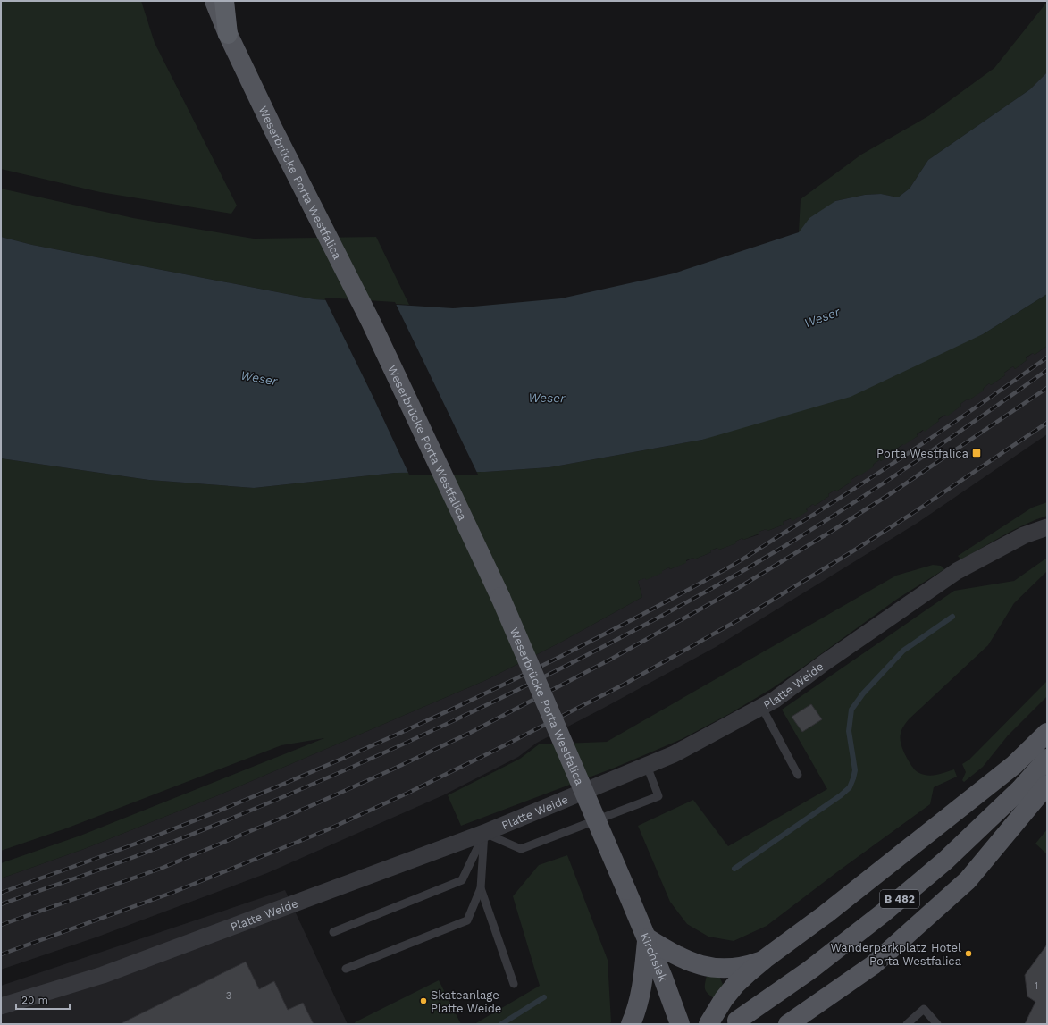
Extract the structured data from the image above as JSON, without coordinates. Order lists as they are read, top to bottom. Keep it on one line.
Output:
{"streets":{"main road":["Weserbrücke Porta Westfalica","B 482","Kirchsiek"],"street":["Platte Weide"]},"crossings":[["Weserbrücke Porta Westfalica","Kirchsiek"]],"water":["Weser"],"places":{"transit":["Porta Westfalica"],"other":["Wanderparkplatz Hotel Porta Westfalica","Skateanlage Platte Weide"]},"house_numbers":["1","3"],"scale_bar":"20 m"}
